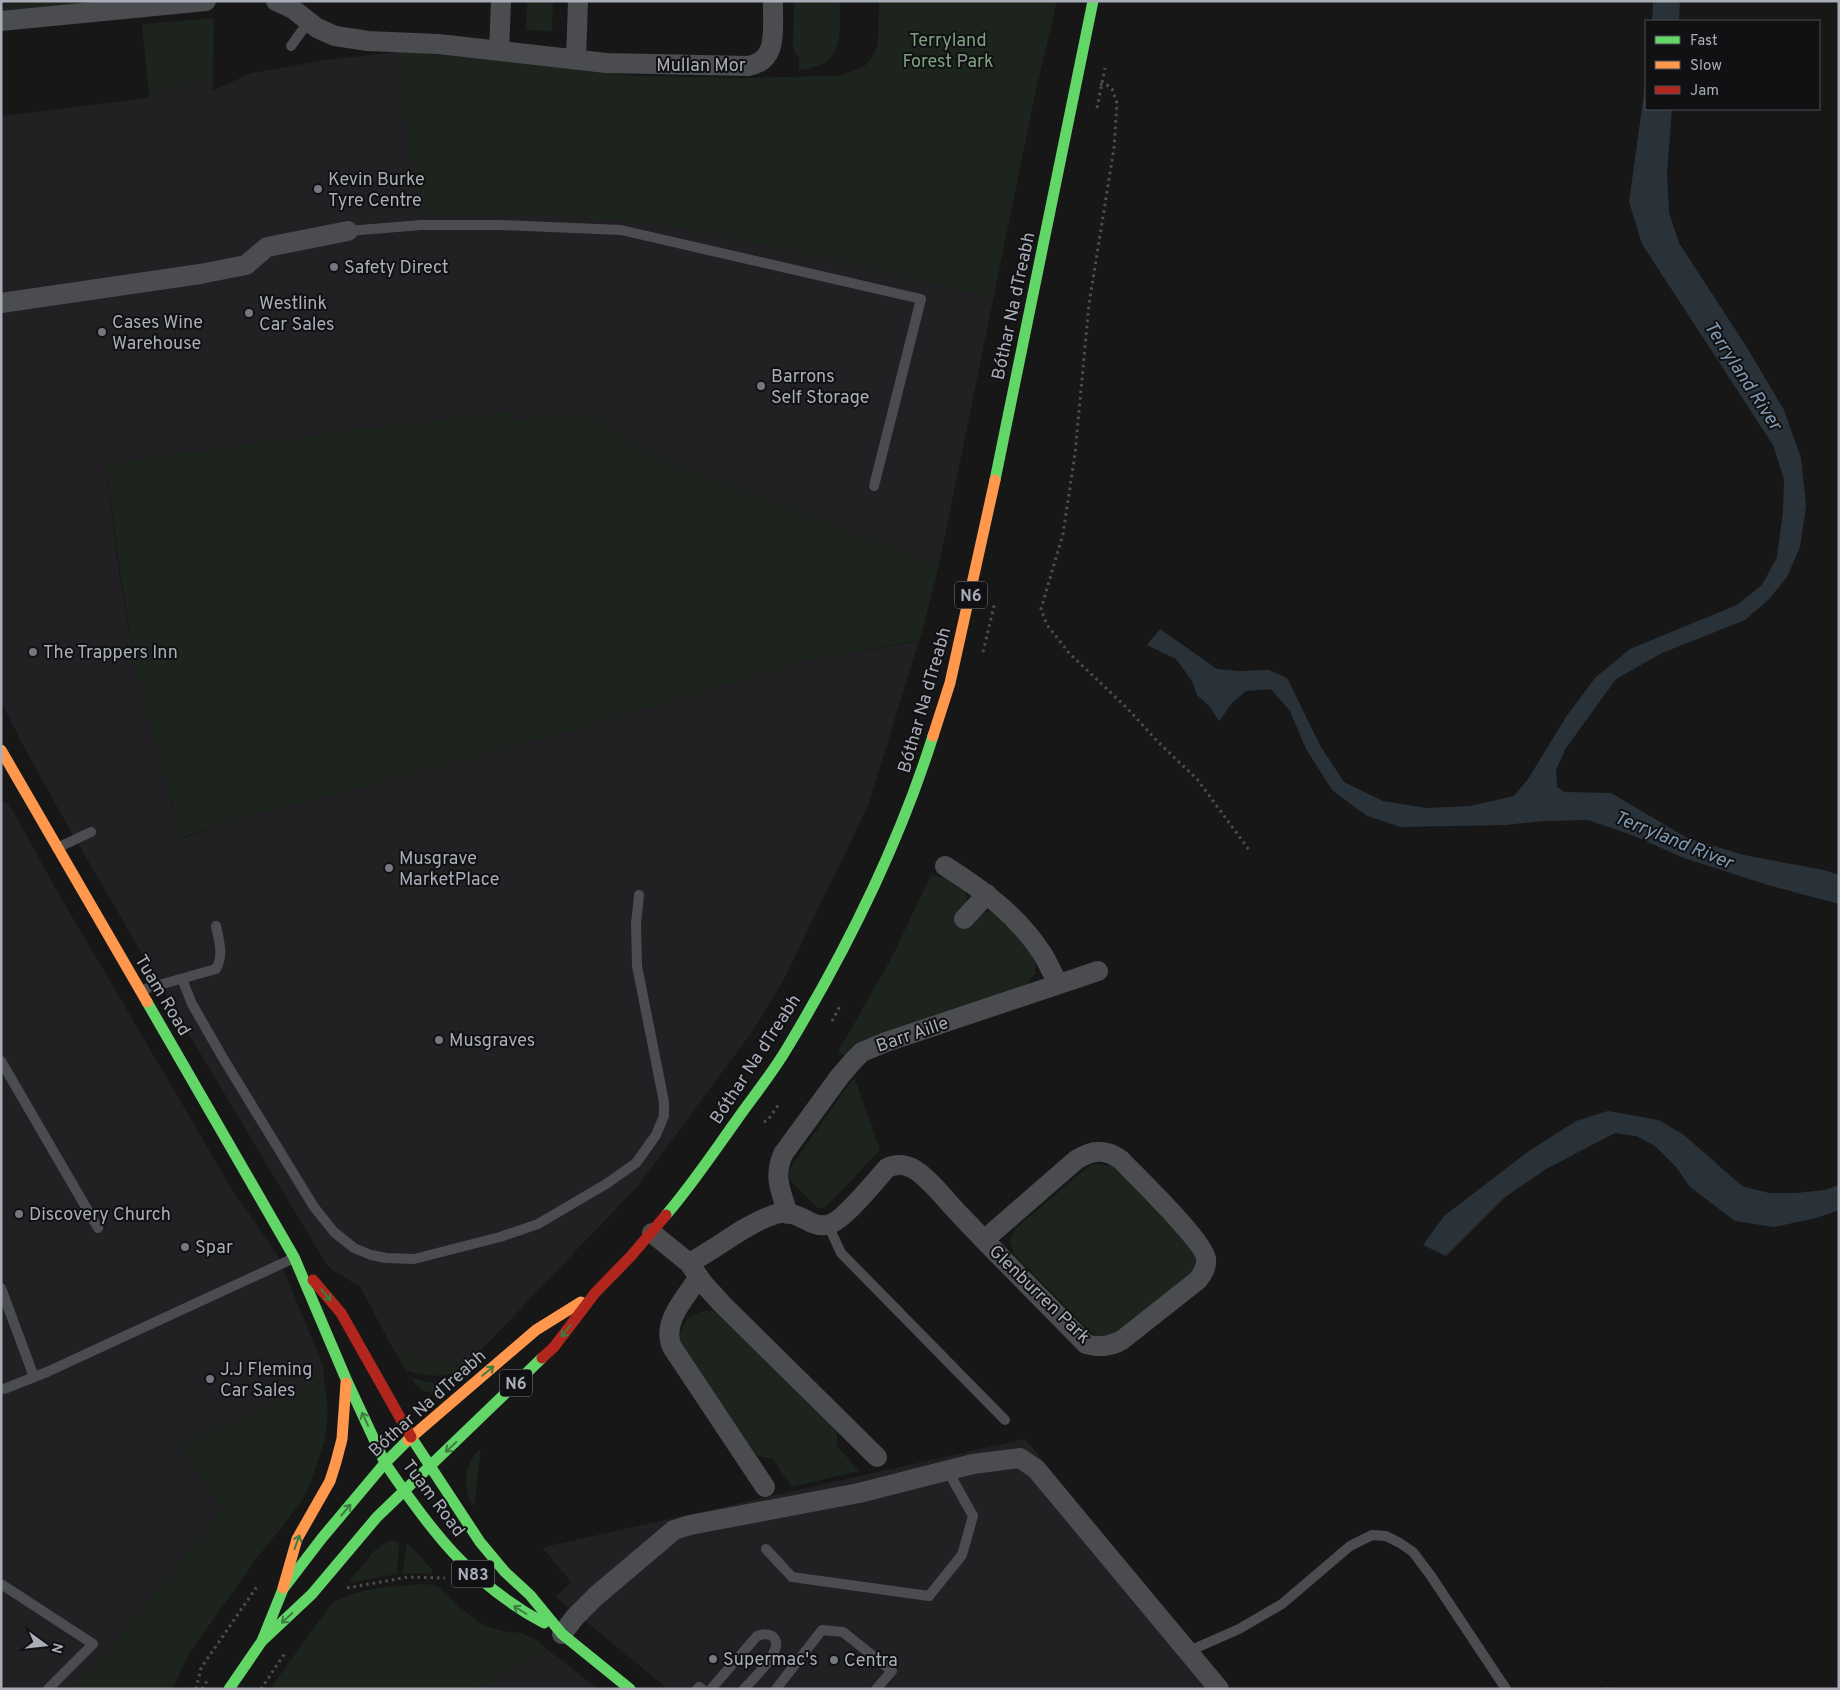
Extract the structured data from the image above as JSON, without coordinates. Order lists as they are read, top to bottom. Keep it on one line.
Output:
{"streets":{"main road":["Bóthar Na dTreabh","N6","Tuam Road","N83"],"street":["Mullan Mor","Barr Aille","Glenburren Park"]},"crossings":[["Bóthar Na dTreabh","Tuam Road"]],"water":["Terryland River"],"parks":["Terryland Forest Park"],"places":["Kevin Burke Tyre Centre","Safety Direct","Westlink Car Sales","Cases Wine Warehouse","Barrons Self Storage","The Trappers Inn","Musgrave MarketPlace","Musgraves","Discovery Church","Spar","J.J Fleming Car Sales","Supermac's","Centra"],"legend":["Fast","Slow","Jam"],"north":"right"}
